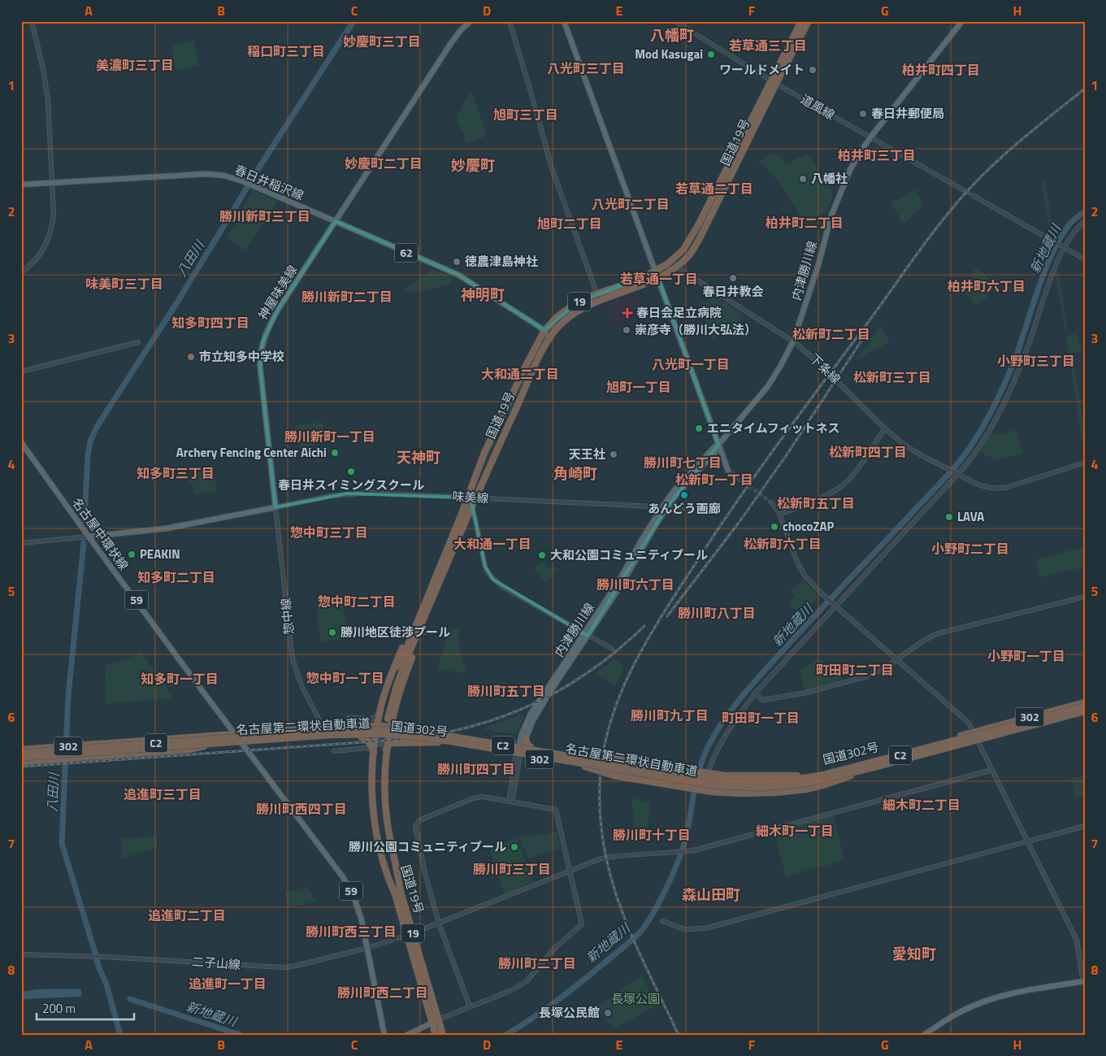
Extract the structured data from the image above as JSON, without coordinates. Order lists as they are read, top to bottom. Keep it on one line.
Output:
{"streets":{"highway":["国道19号","19","302","名古屋第二環状自動車道","国道302号","C2"],"main road":["春日井稲沢線","62","内津勝川線","神屋味美線","名古屋中環状線","59"],"street":["道風線","下条線","味美線","惣中線","二子山線"]},"crossings":[["道風線","国道19号"],["道風線","内津勝川線"],["国道19号","春日井稲沢線"],["国道19号","下条線"],["国道19号","味美線"],["国道19号","国道302号"],["国道19号","二子山線"],["春日井稲沢線","神屋味美線"],["内津勝川線","下条線"],["内津勝川線","味美線"],["内津勝川線","国道302号"],["神屋味美線","味美線"],["神屋味美線","惣中線"],["味美線","惣中線"],["名古屋中環状線","国道302号"],["名古屋中環状線","二子山線"],["302","国道302号"],["名古屋第二環状自動車道","国道302号"]],"districts":["八幡町","妙慶町三丁目","若草通三丁目","稲口町三丁目","美濃町三丁目","八光町三丁目","柏井町四丁目","旭町三丁目","柏井町三丁目","妙慶町二丁目","妙慶町","若草通二丁目","八光町二丁目","勝川新町三丁目","柏井町二丁目","旭町二丁目","若草通一丁目","味美町三丁目","柏井町六丁目","神明町","勝川新町二丁目","知多町四丁目","松新町二丁目","小野町三丁目","八光町一丁目","大和通二丁目","松新町三丁目","旭町一丁目","勝川新町一丁目","松新町四丁目","天神町","勝川町七丁目","知多町三丁目","角崎町","松新町一丁目","松新町五丁目","惣中町三丁目","大和通一丁目","松新町六丁目","小野町二丁目","知多町二丁目","勝川町六丁目","惣中町二丁目","勝川町八丁目","小野町一丁目","町田町二丁目","惣中町一丁目","知多町一丁目","勝川町五丁目","勝川町九丁目","町田町一丁目","勝川町四丁目","追進町三丁目","細木町二丁目","勝川町西四丁目","細木町一丁目","勝川町十丁目","勝川町三丁目","森山田町","追進町二丁目","勝川町西三丁目","愛知町","勝川町二丁目","追進町一丁目","勝川町西二丁目"],"water":["新地蔵川","八田川"],"parks":["長塚公園"],"places":{"other":["Mod Kasugai","ワールドメイト","春日井郵便局","八幡社","徳農津島神社","春日井教会","崇彦寺（勝川大弘法）","市立知多中学校","エニタイムフィットネス","Archery Fencing Center Aichi","天王社","春日井スイミングスクール","あんどう画廊","LAVA","chocoZAP","PEAKIN","大和公園コミュニティプール","勝川地区徒渉プール","勝川公園コミュニティプール","長塚公民館"],"health":["春日会足立病院"]},"scale_bar":"200 m","grid":{"columns":["A","B","C","D","E","F","G","H"],"rows":["1","2","3","4","5","6","7","8"]}}
